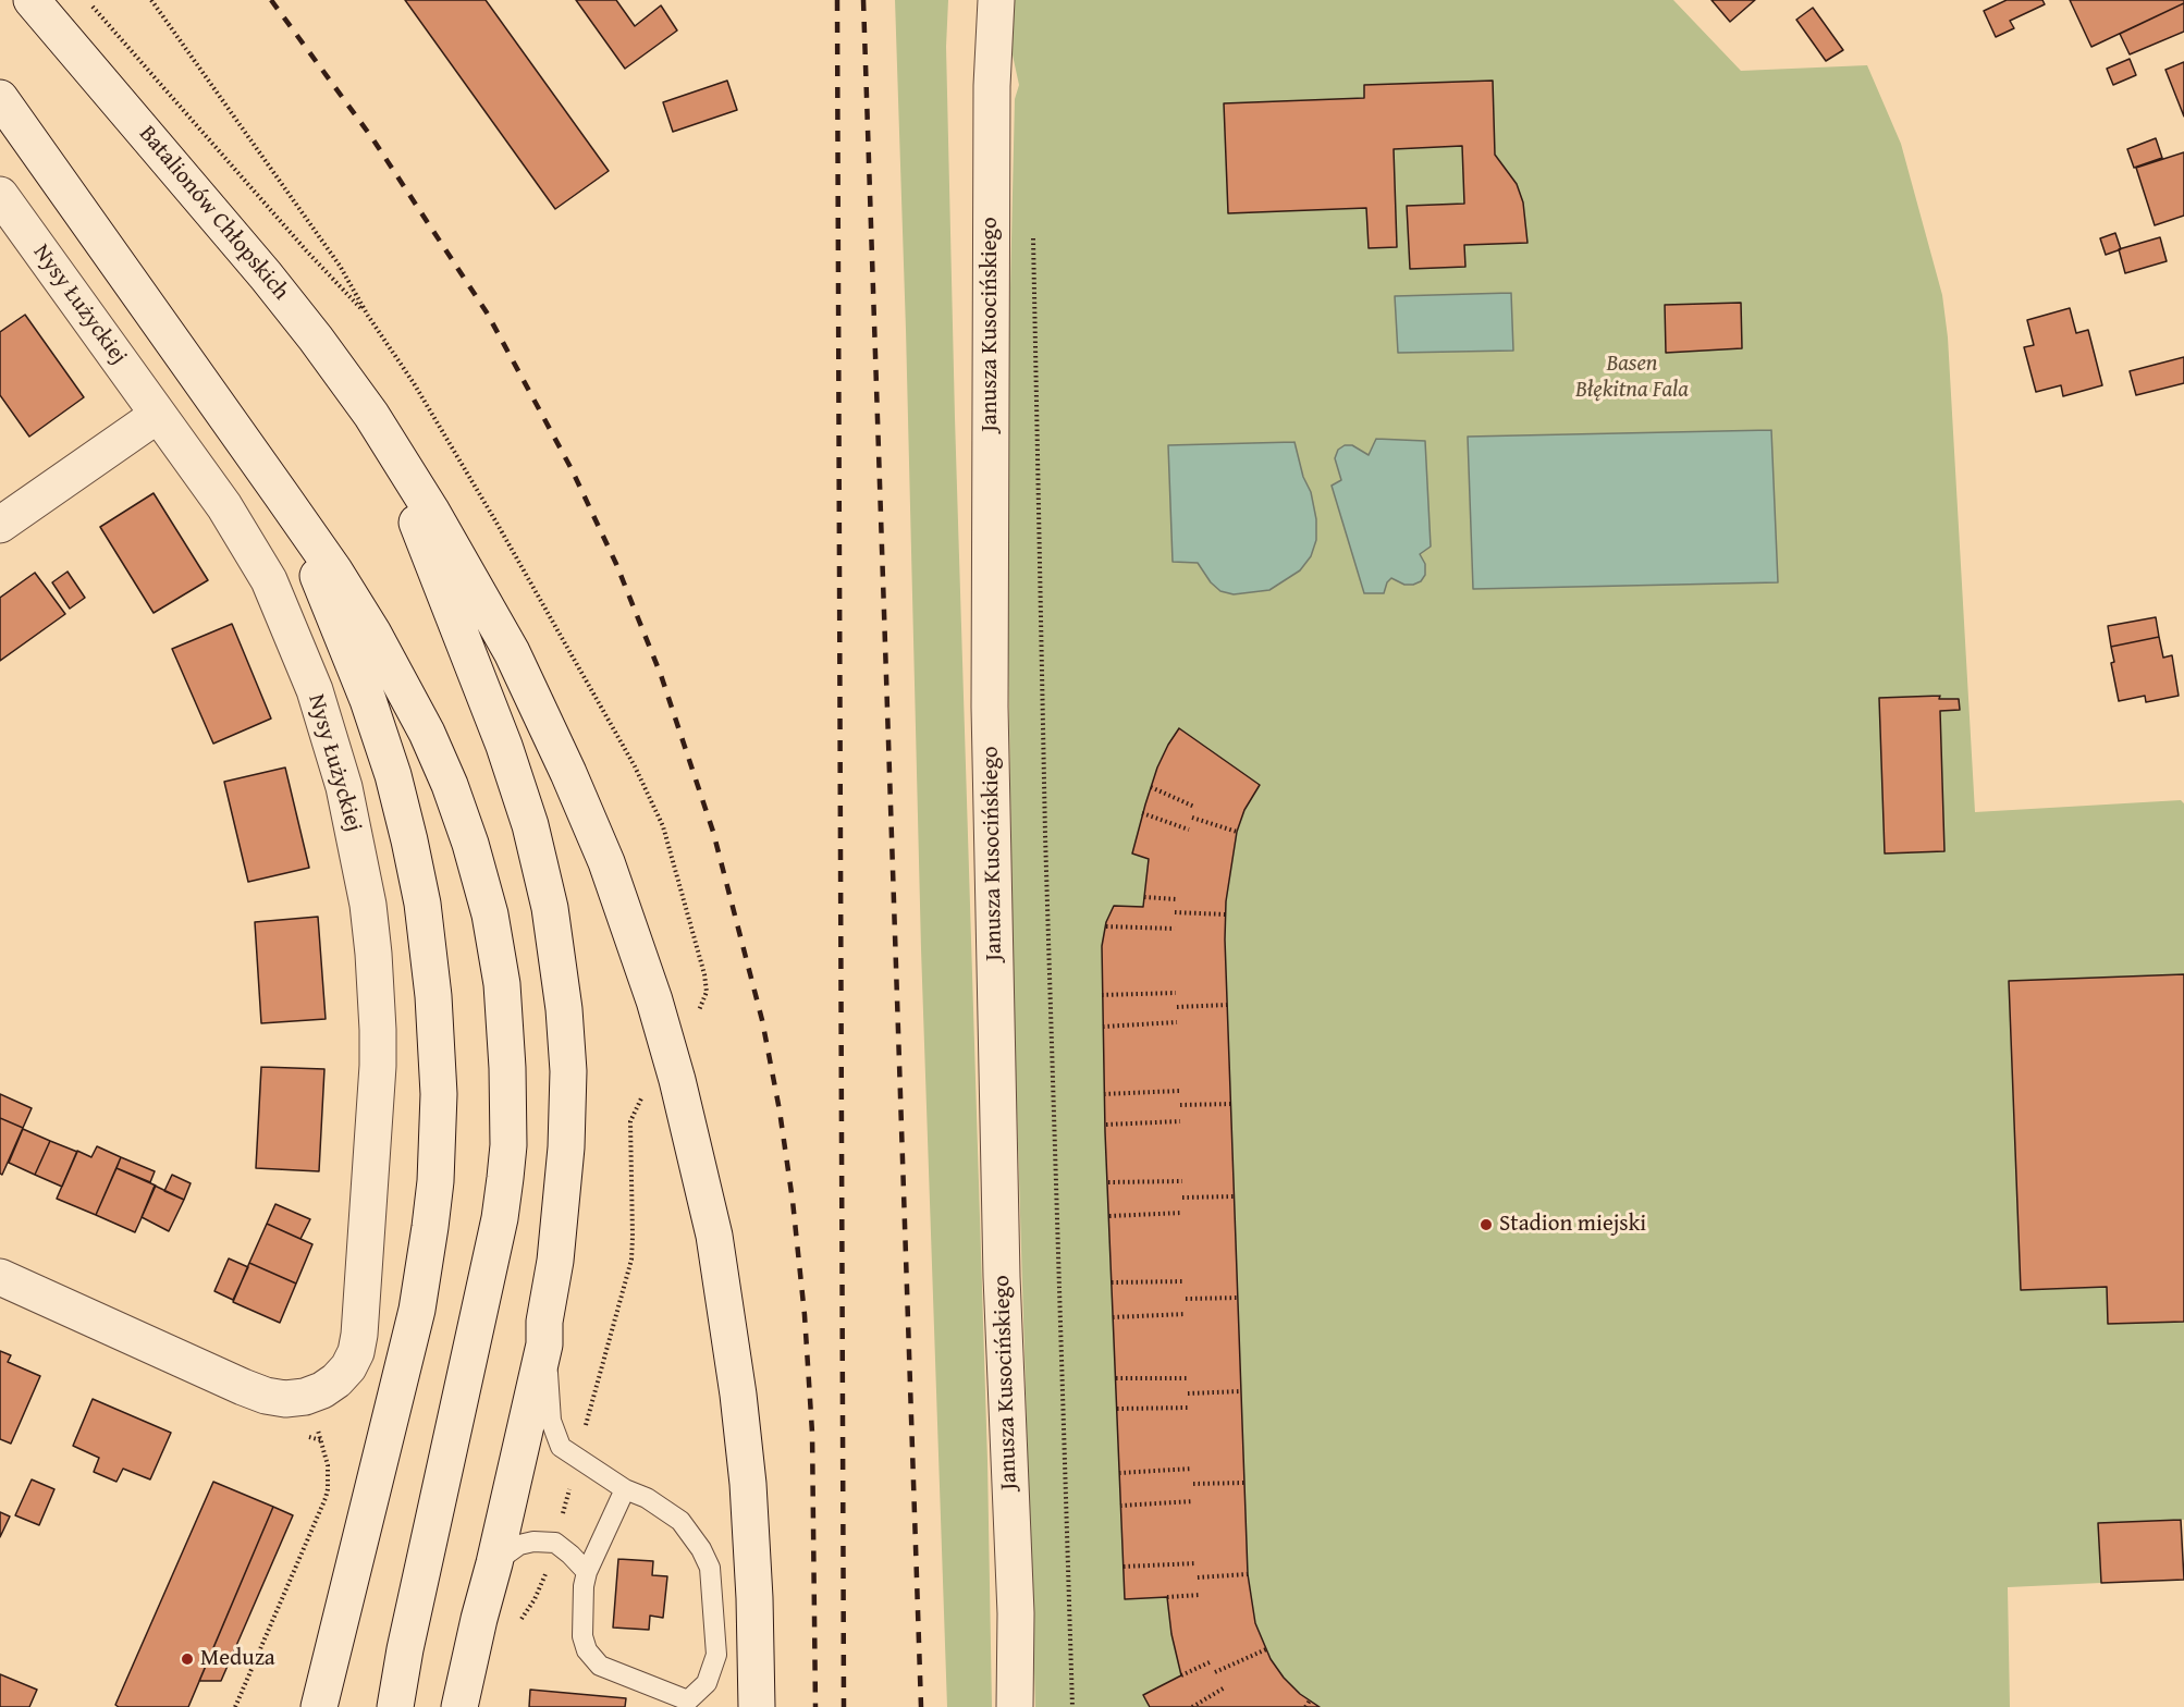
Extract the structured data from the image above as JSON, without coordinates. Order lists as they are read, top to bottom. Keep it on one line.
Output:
{"streets":{"main road":["Batalionów Chłopskich","Nysy Łużyckiej","Janusza Kusocińskiego"]},"parks":["Basen Błękitna Fala"],"places":["Stadion miejski","Meduza"]}
